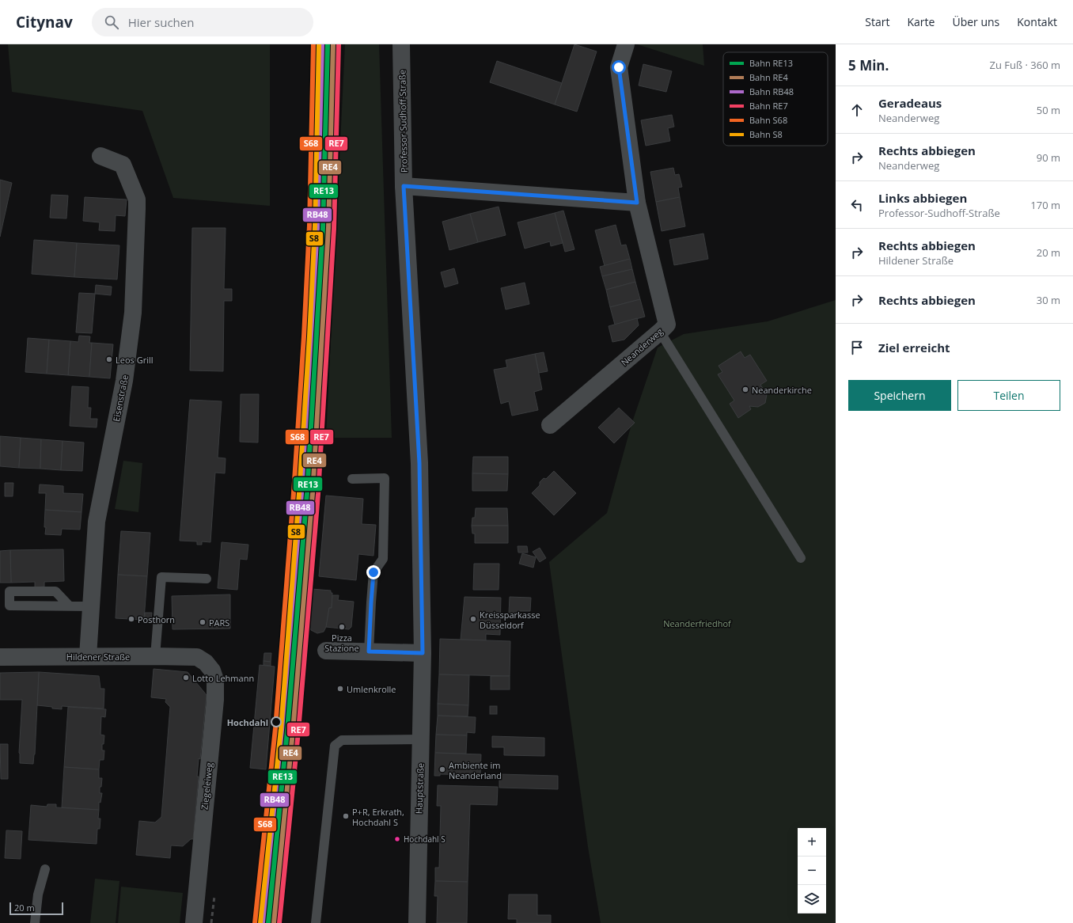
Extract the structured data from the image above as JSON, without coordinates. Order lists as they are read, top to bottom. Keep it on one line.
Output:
{"streets":{"street":["Professor-Sudhoff-Straße","Neanderweg","Eisenstraße","Hildener Straße","Ziegeleiweg","Hauptstraße"]},"crossings":[["Professor-Sudhoff-Straße","Hauptstraße"],["Eisenstraße","Hildener Straße"],["Hildener Straße","Ziegeleiweg"]],"parks":["Neanderfriedhof"],"places":["Leos Grill","Neanderkirche","Posthorn","Kreissparkasse Düsseldorf","PARS","Pizza Stazione","Lotto Lehmann","Umlenkrolle","Hochdahl","Ambiente im Neanderland","P+R, Erkrath, Hochdahl S","Hochdahl S"],"lines":["rail line RE13","rail line RE4","rail line RB48","rail line RE7","rail line S68","rail line S8"],"legend":["Bahn RE13","Bahn RE4","Bahn RB48","Bahn RE7","Bahn S68","Bahn S8"],"scale_bar":"20 m","page":{"header":"Citynav","search":"Hier suchen","nav":["Start","Karte","Über uns","Kontakt"],"heading":["5 Min.","Zu Fuß · 360 m"],"list":[["Geradeaus","Neanderweg","50 m"],["Rechts abbiegen","Neanderweg","90 m"],["Links abbiegen","Professor-Sudhoff-Straße","170 m"],["Rechts abbiegen","Hildener Straße","20 m"],["Rechts abbiegen","30 m"],"Ziel erreicht"],"buttons":["Speichern","Teilen"],"map_buttons":["+","−"],"scale":"20 m"}}
